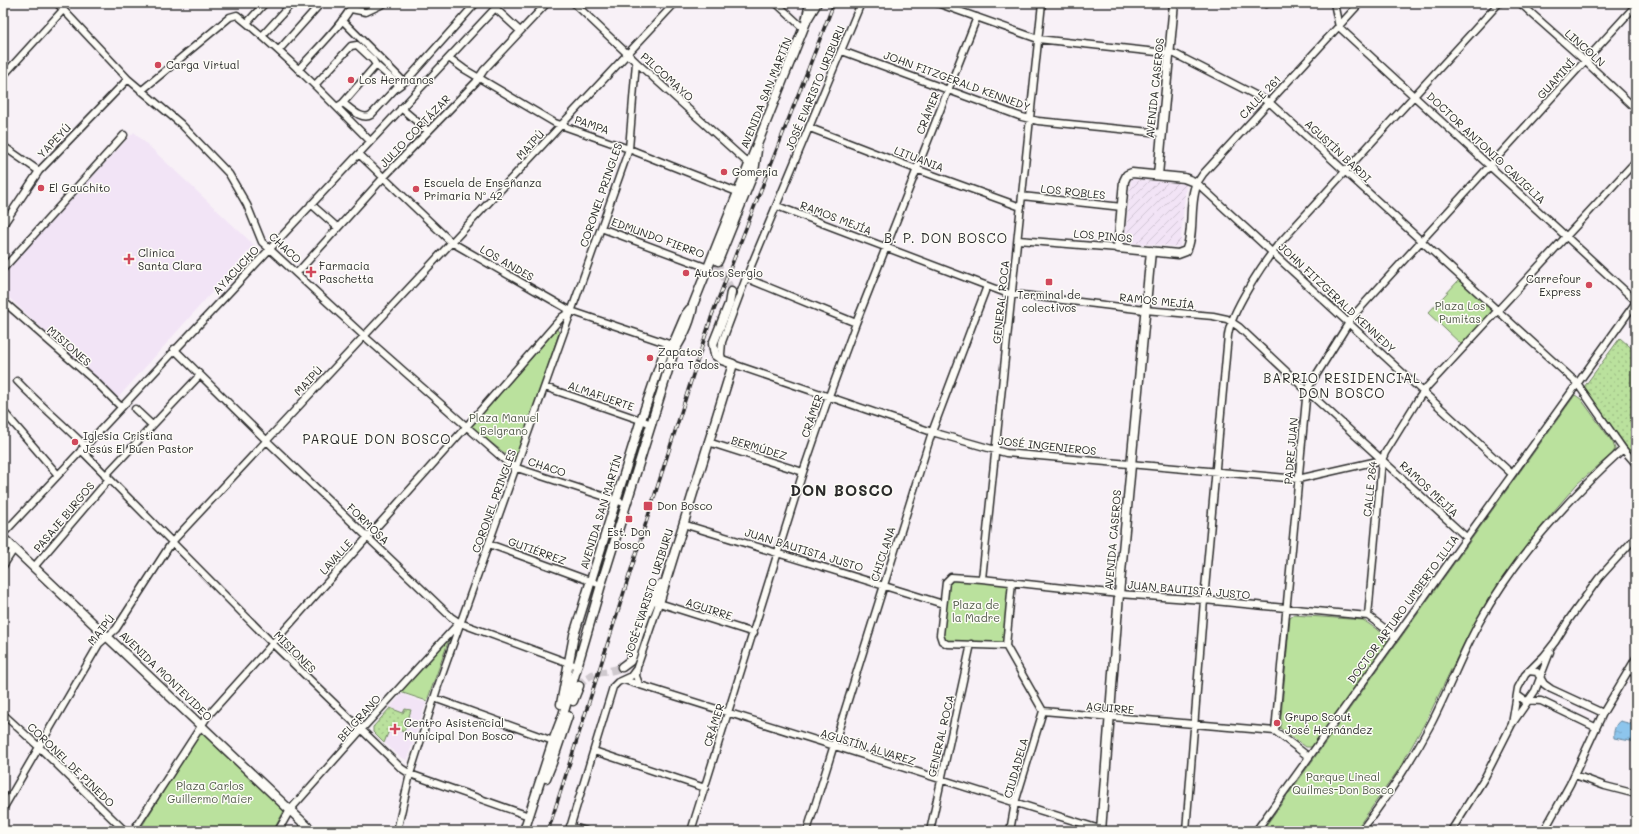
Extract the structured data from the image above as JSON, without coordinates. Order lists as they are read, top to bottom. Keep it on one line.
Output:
{"streets":{"street":["LINCOLN","PILCOMAYO","GUAMINÍ","JOHN FITZGERALD KENNEDY","JOSÉ EVARISTO URIBURU","AVENIDA CASEROS","AVENIDA SAN MARTÍN","CALLE 261","CRÁMER","PAMPA","JULIO CORTÁZAR","YAPEYÚ","MAIPÚ","DOCTOR ANTONIO CAVIGLIA","AGUSTÍN BARDI","LITUANIA","LOS ROBLES","CORONEL PRINGLES","RAMOS MEJÍA","LOS PINOS","EDMUNDO FIERRO","CHACO","LOS ANDES","AYACUCHO","GENERAL ROCA","MISIONES","ALMAFUERTE","JOSÉ INGENIEROS","BERMÚDEZ","PADRE JUAN","CALLE 264","PASAJE BURGOS","FORMOSA","JUAN BAUTISTA JUSTO","GUTIÉRREZ","CHICLANA","LAVALLE","AGUIRRE","DOCTOR ARTURO UMBERTO ILLIA","AVENIDA MONTEVIDEO","BELGRANO","AGUSTÍN ÁLVAREZ","CORONEL DE PINEDO","CIUDADELA"]},"crossings":[["LINCOLN","GUAMINÍ"],["PILCOMAYO","AVENIDA SAN MARTÍN"],["PILCOMAYO","MAIPÚ"],["PILCOMAYO","CORONEL PRINGLES"],["GUAMINÍ","DOCTOR ANTONIO CAVIGLIA"],["GUAMINÍ","PADRE JUAN"],["JOHN FITZGERALD KENNEDY","JOSÉ EVARISTO URIBURU"],["JOHN FITZGERALD KENNEDY","AVENIDA CASEROS"],["JOHN FITZGERALD KENNEDY","CALLE 261"],["JOHN FITZGERALD KENNEDY","CRÁMER"],["JOHN FITZGERALD KENNEDY","LOS ROBLES"],["JOHN FITZGERALD KENNEDY","LOS PINOS"],["JOHN FITZGERALD KENNEDY","GENERAL ROCA"],["JOHN FITZGERALD KENNEDY","PADRE JUAN"],["JOHN FITZGERALD KENNEDY","CALLE 264"],["JOHN FITZGERALD KENNEDY","DOCTOR ARTURO UMBERTO ILLIA"],["JOSÉ EVARISTO URIBURU","LITUANIA"],["JOSÉ EVARISTO URIBURU","RAMOS MEJÍA"],["JOSÉ EVARISTO URIBURU","JOSÉ INGENIEROS"],["JOSÉ EVARISTO URIBURU","BERMÚDEZ"],["JOSÉ EVARISTO URIBURU","JUAN BAUTISTA JUSTO"],["JOSÉ EVARISTO URIBURU","AGUIRRE"],["JOSÉ EVARISTO URIBURU","AGUSTÍN ÁLVAREZ"],["AVENIDA CASEROS","AGUSTÍN BARDI"],["AVENIDA CASEROS","RAMOS MEJÍA"],["AVENIDA CASEROS","LOS PINOS"],["AVENIDA CASEROS","JOSÉ INGENIEROS"],["AVENIDA CASEROS","JUAN BAUTISTA JUSTO"],["AVENIDA CASEROS","AGUIRRE"],["AVENIDA CASEROS","AGUSTÍN ÁLVAREZ"],["AVENIDA SAN MARTÍN","PAMPA"],["AVENIDA SAN MARTÍN","EDMUNDO FIERRO"],["AVENIDA SAN MARTÍN","CHACO"],["AVENIDA SAN MARTÍN","LOS ANDES"],["AVENIDA SAN MARTÍN","MISIONES"],["AVENIDA SAN MARTÍN","ALMAFUERTE"],["AVENIDA SAN MARTÍN","FORMOSA"],["AVENIDA SAN MARTÍN","GUTIÉRREZ"],["CALLE 261","DOCTOR ANTONIO CAVIGLIA"],["CALLE 261","AGUSTÍN BARDI"],["CALLE 261","LOS PINOS"],["CRÁMER","AGUSTÍN BARDI"],["CRÁMER","LITUANIA"],["CRÁMER","RAMOS MEJÍA"],["CRÁMER","JOSÉ INGENIEROS"],["CRÁMER","BERMÚDEZ"],["CRÁMER","JUAN BAUTISTA JUSTO"],["CRÁMER","AGUIRRE"],["CRÁMER","AGUSTÍN ÁLVAREZ"],["PAMPA","JULIO CORTÁZAR"],["PAMPA","MAIPÚ"],["PAMPA","CORONEL PRINGLES"],["PAMPA","AYACUCHO"],["JULIO CORTÁZAR","CHACO"],["JULIO CORTÁZAR","LOS ANDES"],["YAPEYÚ","CHACO"],["MAIPÚ","CHACO"],["MAIPÚ","LOS ANDES"],["MAIPÚ","MISIONES"],["MAIPÚ","FORMOSA"],["MAIPÚ","AVENIDA MONTEVIDEO"],["MAIPÚ","CORONEL DE PINEDO"],["DOCTOR ANTONIO CAVIGLIA","PADRE JUAN"],["DOCTOR ANTONIO CAVIGLIA","CALLE 264"],["DOCTOR ANTONIO CAVIGLIA","DOCTOR ARTURO UMBERTO ILLIA"],["AGUSTÍN BARDI","GENERAL ROCA"],["AGUSTÍN BARDI","PADRE JUAN"],["AGUSTÍN BARDI","CALLE 264"],["AGUSTÍN BARDI","DOCTOR ARTURO UMBERTO ILLIA"],["LITUANIA","GENERAL ROCA"],["LOS ROBLES","GENERAL ROCA"],["CORONEL PRINGLES","EDMUNDO FIERRO"],["CORONEL PRINGLES","CHACO"],["CORONEL PRINGLES","LOS ANDES"],["CORONEL PRINGLES","MISIONES"],["CORONEL PRINGLES","ALMAFUERTE"],["CORONEL PRINGLES","FORMOSA"],["CORONEL PRINGLES","GUTIÉRREZ"],["CORONEL PRINGLES","LAVALLE"],["CORONEL PRINGLES","BELGRANO"],["RAMOS MEJÍA","GENERAL ROCA"],["RAMOS MEJÍA","JOSÉ INGENIEROS"],["RAMOS MEJÍA","PADRE JUAN"],["RAMOS MEJÍA","CALLE 264"],["RAMOS MEJÍA","CHICLANA"],["RAMOS MEJÍA","DOCTOR ARTURO UMBERTO ILLIA"],["LOS PINOS","GENERAL ROCA"],["CHACO","AYACUCHO"],["CHACO","LAVALLE"],["LOS ANDES","AYACUCHO"],["LOS ANDES","LAVALLE"],["AYACUCHO","MISIONES"],["AYACUCHO","FORMOSA"],["GENERAL ROCA","JOSÉ INGENIEROS"],["GENERAL ROCA","JUAN BAUTISTA JUSTO"],["GENERAL ROCA","AGUSTÍN ÁLVAREZ"],["MISIONES","PASAJE BURGOS"],["MISIONES","LAVALLE"],["MISIONES","BELGRANO"],["JOSÉ INGENIEROS","PADRE JUAN"],["JOSÉ INGENIEROS","CALLE 264"],["JOSÉ INGENIEROS","CHICLANA"],["PADRE JUAN","JUAN BAUTISTA JUSTO"],["PADRE JUAN","AGUIRRE"],["CALLE 264","JUAN BAUTISTA JUSTO"],["PASAJE BURGOS","FORMOSA"],["PASAJE BURGOS","AVENIDA MONTEVIDEO"],["FORMOSA","LAVALLE"],["FORMOSA","BELGRANO"],["JUAN BAUTISTA JUSTO","CHICLANA"],["CHICLANA","AGUSTÍN ÁLVAREZ"],["LAVALLE","AVENIDA MONTEVIDEO"],["AGUIRRE","CIUDADELA"],["AVENIDA MONTEVIDEO","BELGRANO"],["AGUSTÍN ÁLVAREZ","CIUDADELA"]],"districts":["B. P. DON BOSCO","BARRIO RESIDENCIAL DON BOSCO","PARQUE DON BOSCO","DON BOSCO"],"parks":["Plaza Los Pumitas","Plaza Manuel Belgrano","Plaza de la Madre","Parque Lineal Quilmes-Don Bosco","Plaza Carlos Guillermo Maier"],"places":{"other":["Carga Virtual","Los Hermanos","Gomeria","El Gauchito","Escuela de Enseñanza Primaria Nº 42","Autos Sergio","Carrefour Express","Zapatos para Todos","Iglesia Cristiana Jesús El Buen Pastor","Grupo Scout José Hernández"],"health":["Clínica Santa Clara","Farmacia Paschetta","Centro Asistencial Municipal Don Bosco"],"transit":["Terminal de colectivos","Don Bosco","Est. Don Bosco"]}}
